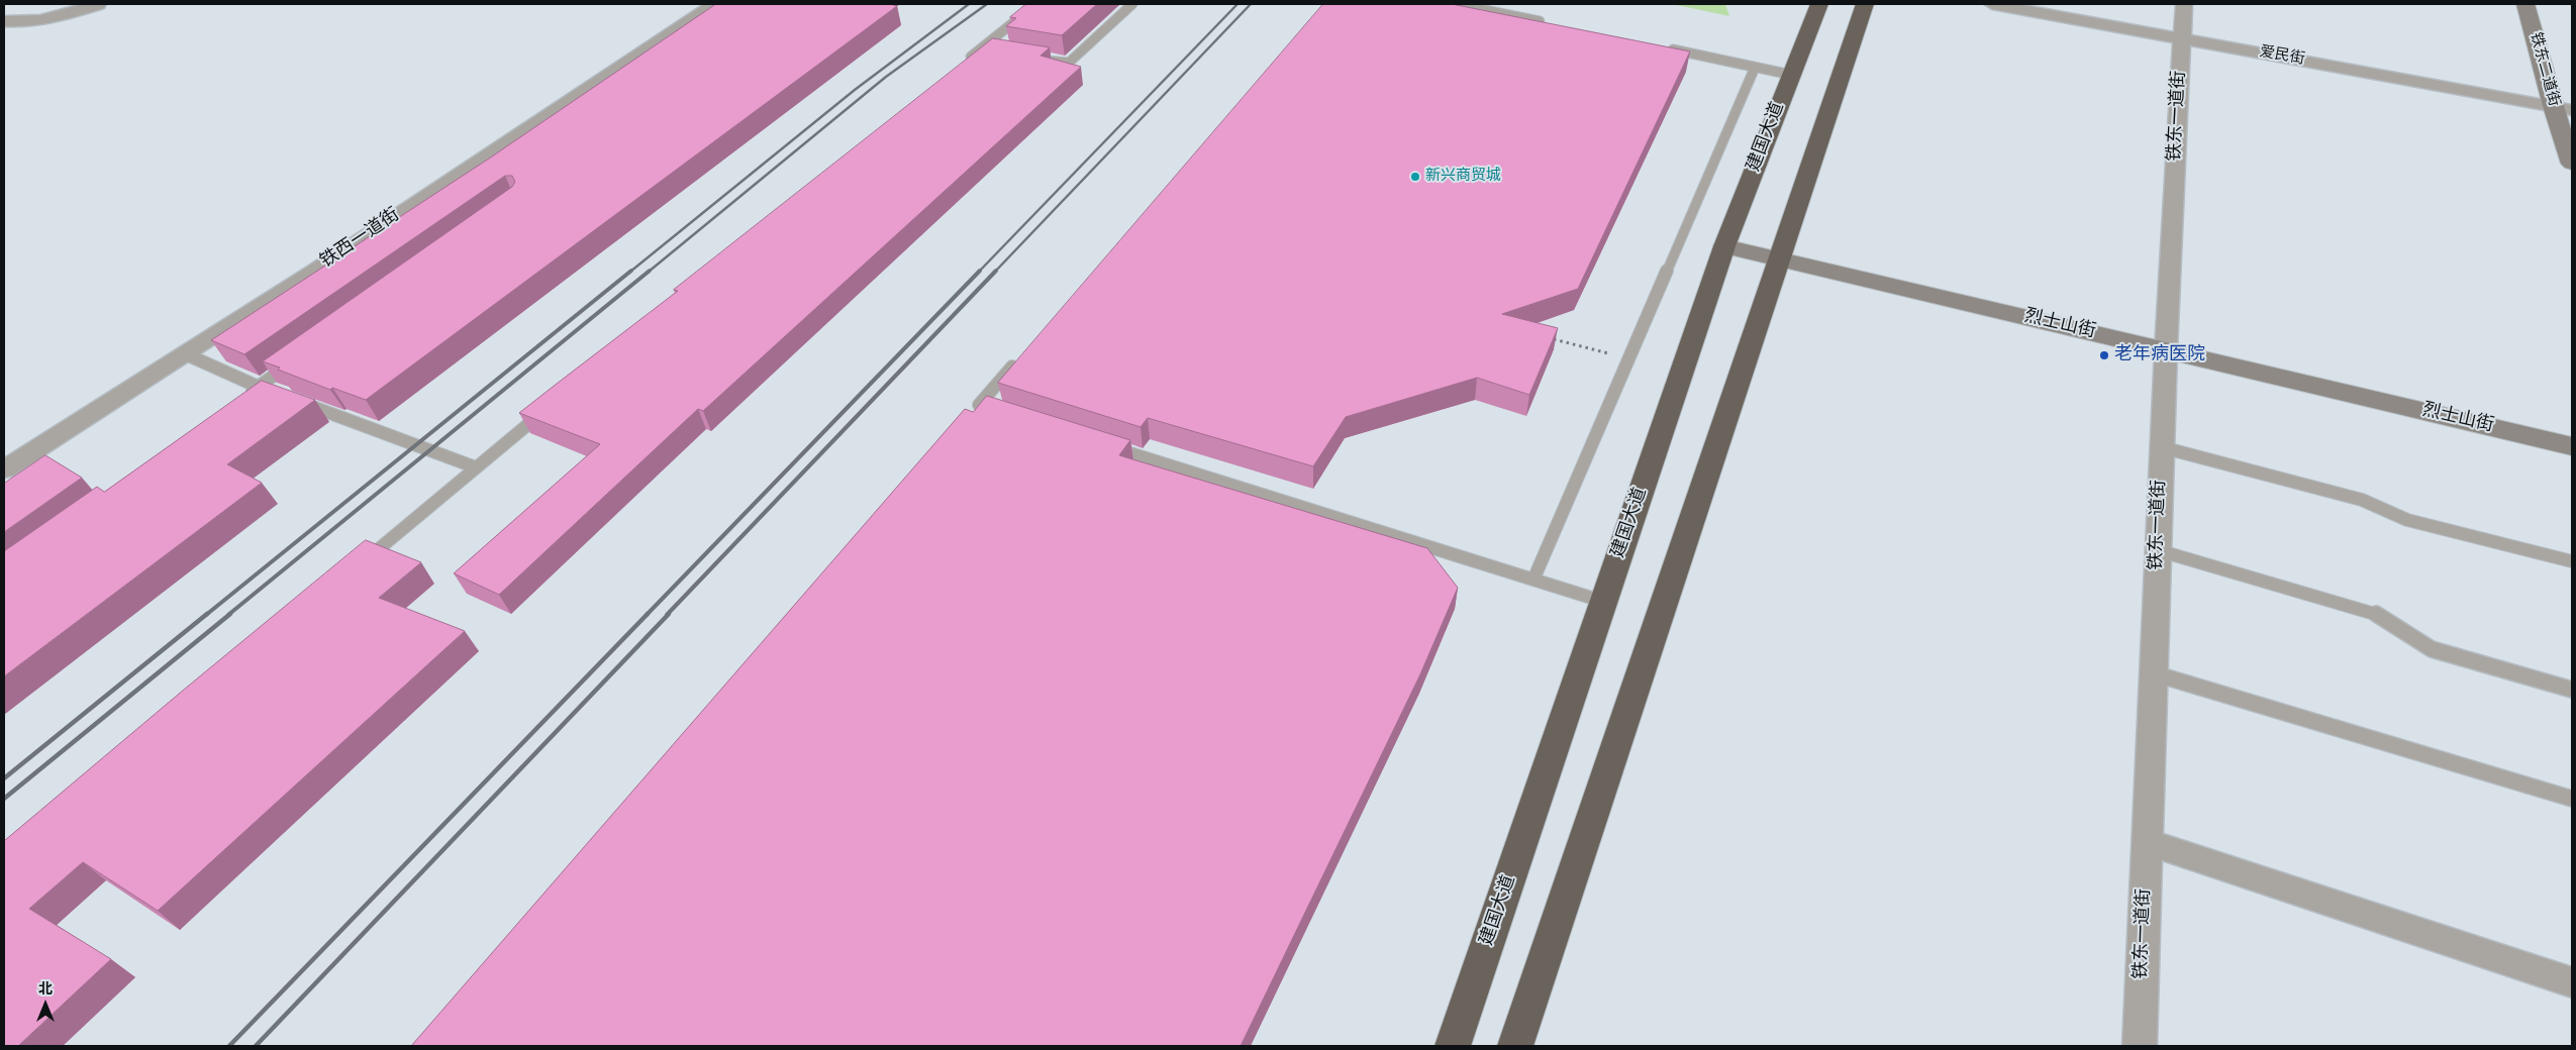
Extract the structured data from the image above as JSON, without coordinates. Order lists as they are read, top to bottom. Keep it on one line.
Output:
{"streets":{"highway":["建国大道"],"street":["爱民街","铁东二道街","铁东一道街","铁西一道街","烈士山街"]},"crossings":[["爱民街","铁东二道街"],["爱民街","铁东一道街"],["铁东一道街","烈士山街"],["建国大道","烈士山街"]],"places":["新兴商贸城","老年病医院"],"north":"top"}
